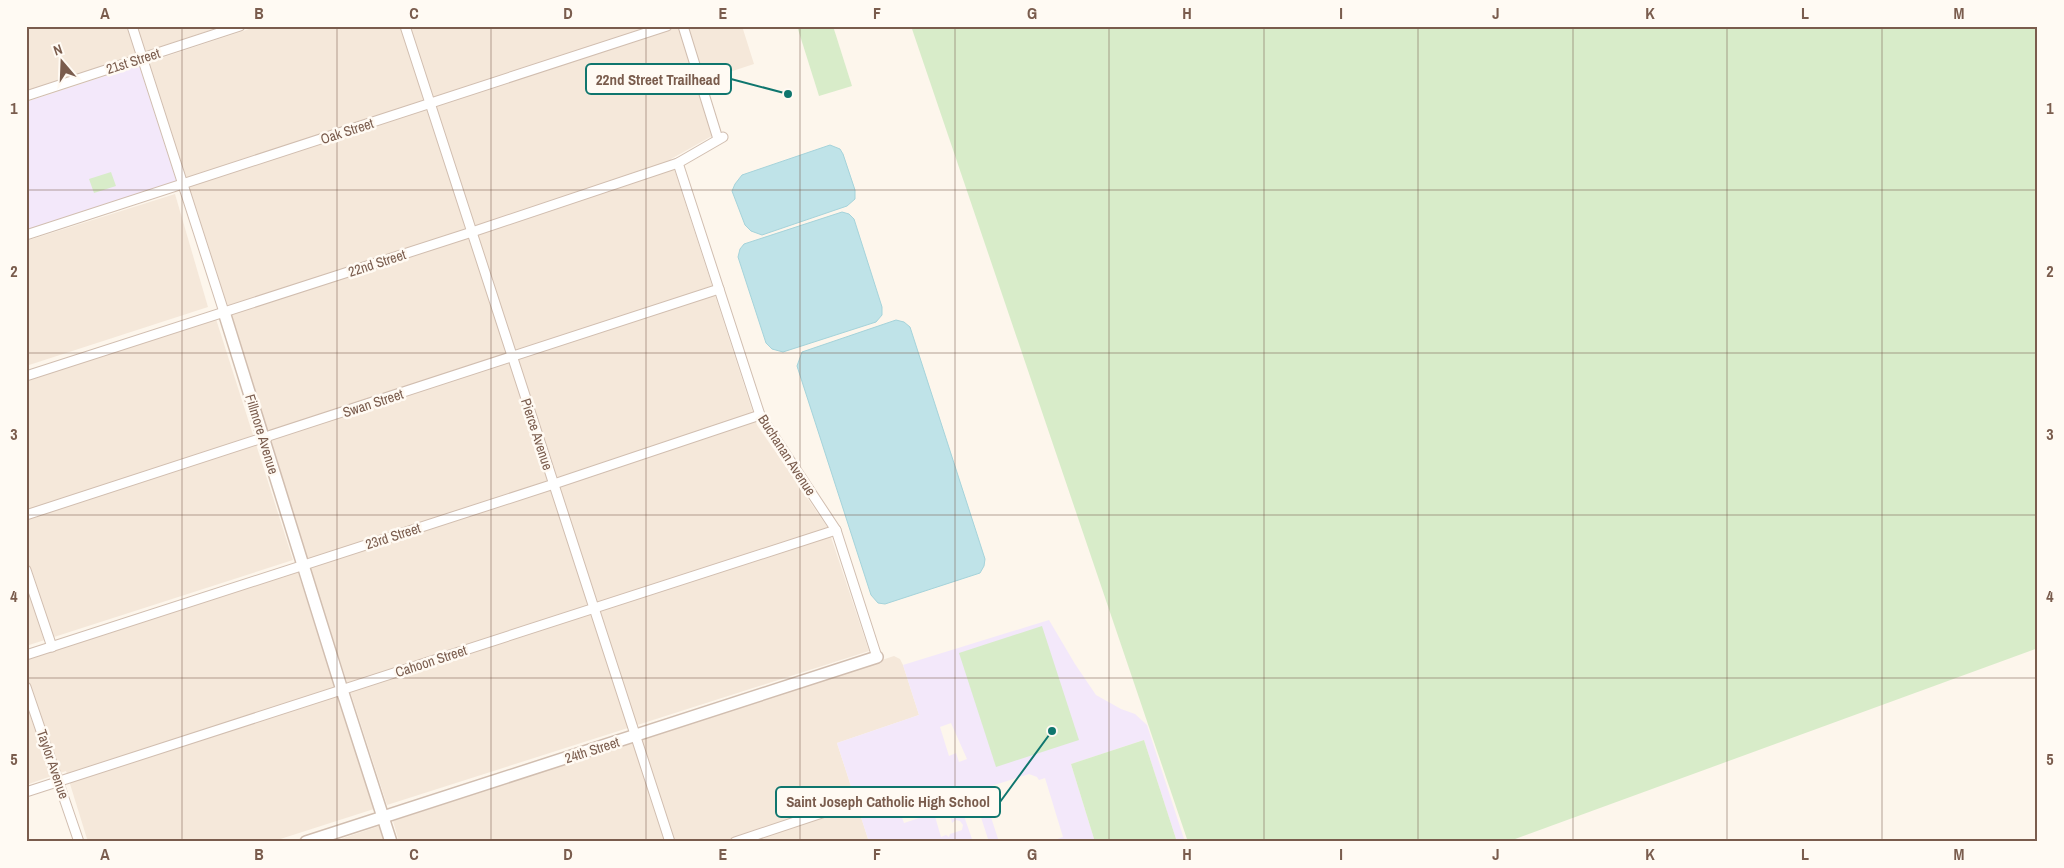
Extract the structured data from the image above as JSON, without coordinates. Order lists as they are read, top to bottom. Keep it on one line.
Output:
{"streets":{"street":["21st Street","Oak Street","22nd Street","Swan Street","Fillmore Avenue","Pierce Avenue","Buchanan Avenue","23rd Street","Cahoon Street","24th Street","Taylor Avenue"]},"crossings":[["21st Street","Fillmore Avenue"],["Oak Street","Fillmore Avenue"],["Oak Street","Pierce Avenue"],["22nd Street","Fillmore Avenue"],["22nd Street","Pierce Avenue"],["22nd Street","Buchanan Avenue"],["Swan Street","Fillmore Avenue"],["Swan Street","Pierce Avenue"],["Swan Street","Buchanan Avenue"],["Fillmore Avenue","23rd Street"],["Fillmore Avenue","Cahoon Street"],["Fillmore Avenue","24th Street"],["Pierce Avenue","23rd Street"],["Pierce Avenue","Cahoon Street"],["Pierce Avenue","24th Street"],["Buchanan Avenue","23rd Street"],["Buchanan Avenue","Cahoon Street"],["Buchanan Avenue","24th Street"],["Cahoon Street","Taylor Avenue"]],"places":["22nd Street Trailhead","Saint Joseph Catholic High School"],"north":"top","grid":{"columns":["A","B","C","D","E","F","G","H","I","J","K","L","M"],"rows":["1","2","3","4","5"]}}
